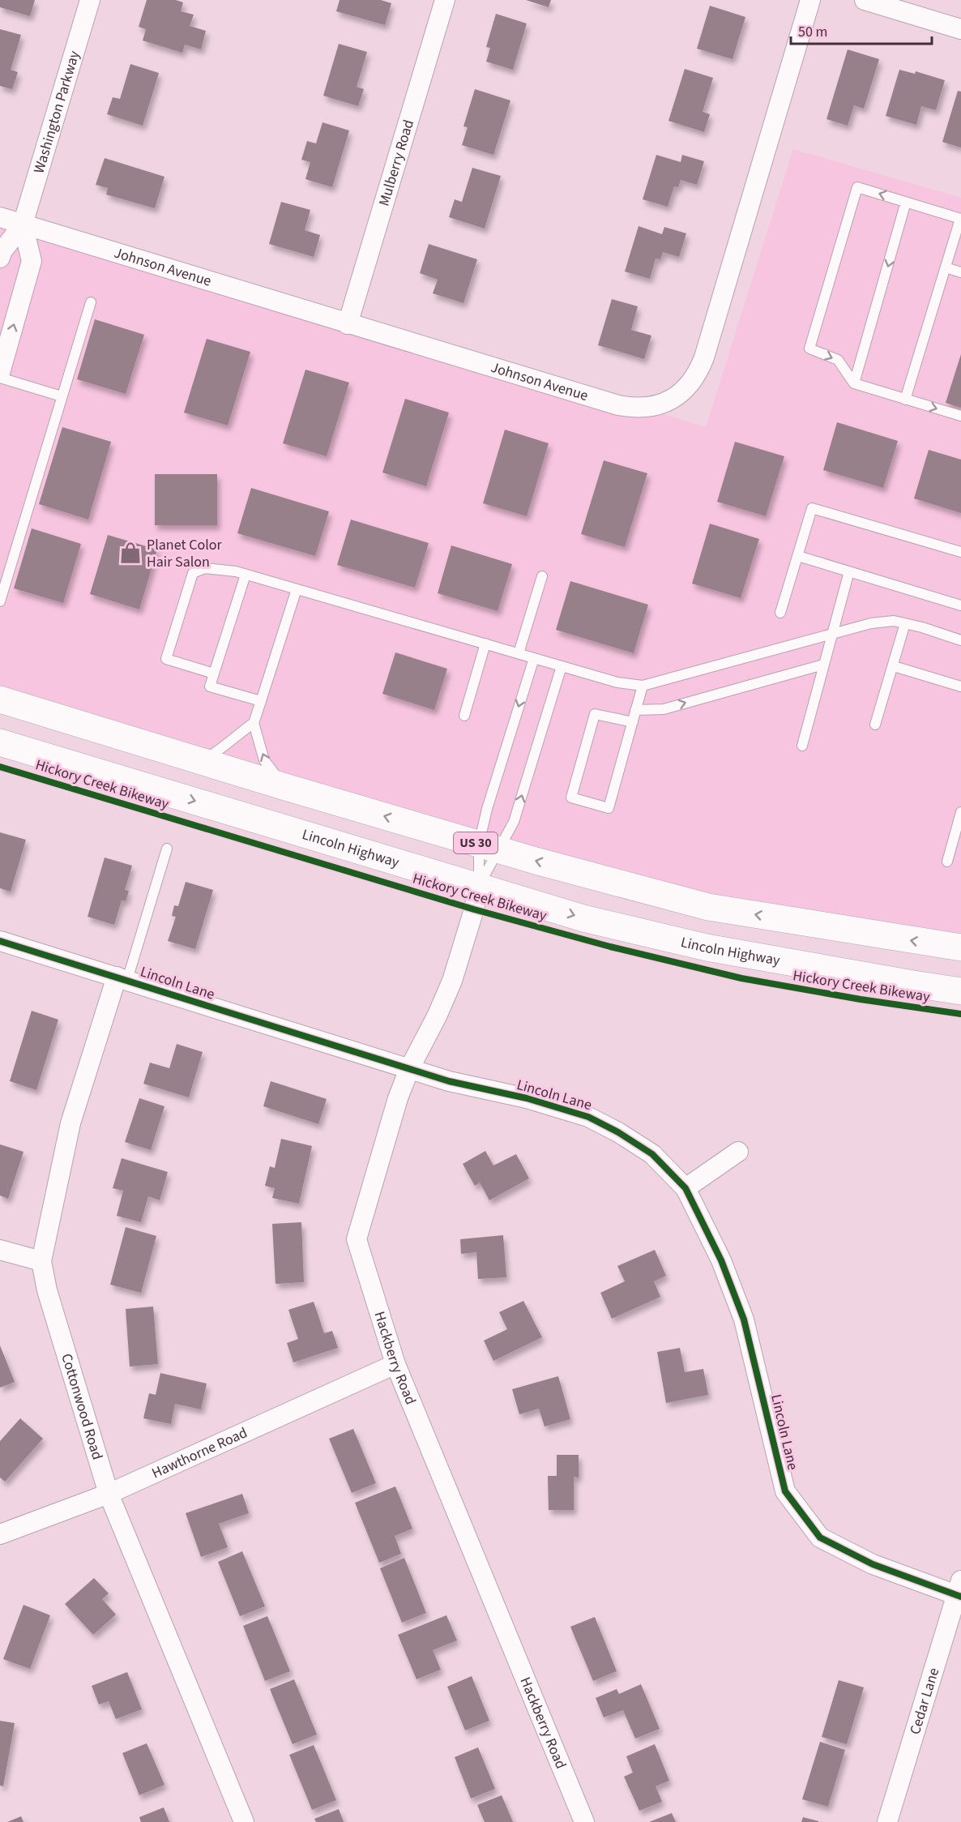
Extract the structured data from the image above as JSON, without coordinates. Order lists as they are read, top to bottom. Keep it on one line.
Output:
{"streets":{"main road":["US 30","Lincoln Highway"],"street":["Washington Parkway","Mulberry Road","Johnson Avenue","Lincoln Lane","Hackberry Road","Cottonwood Road","Hawthorne Road","Cedar Lane"],"cycle path":["Hickory Creek Bikeway"]},"crossings":[["Washington Parkway","Johnson Avenue"],["Mulberry Road","Johnson Avenue"],["Lincoln Highway","Hackberry Road"],["Lincoln Lane","Hackberry Road"],["Lincoln Lane","Cottonwood Road"],["Lincoln Lane","Cedar Lane"],["Hackberry Road","Hawthorne Road"],["Cottonwood Road","Hawthorne Road"]],"places":{"shop":["Planet Color Hair Salon"]},"scale_bar":"50 m"}
